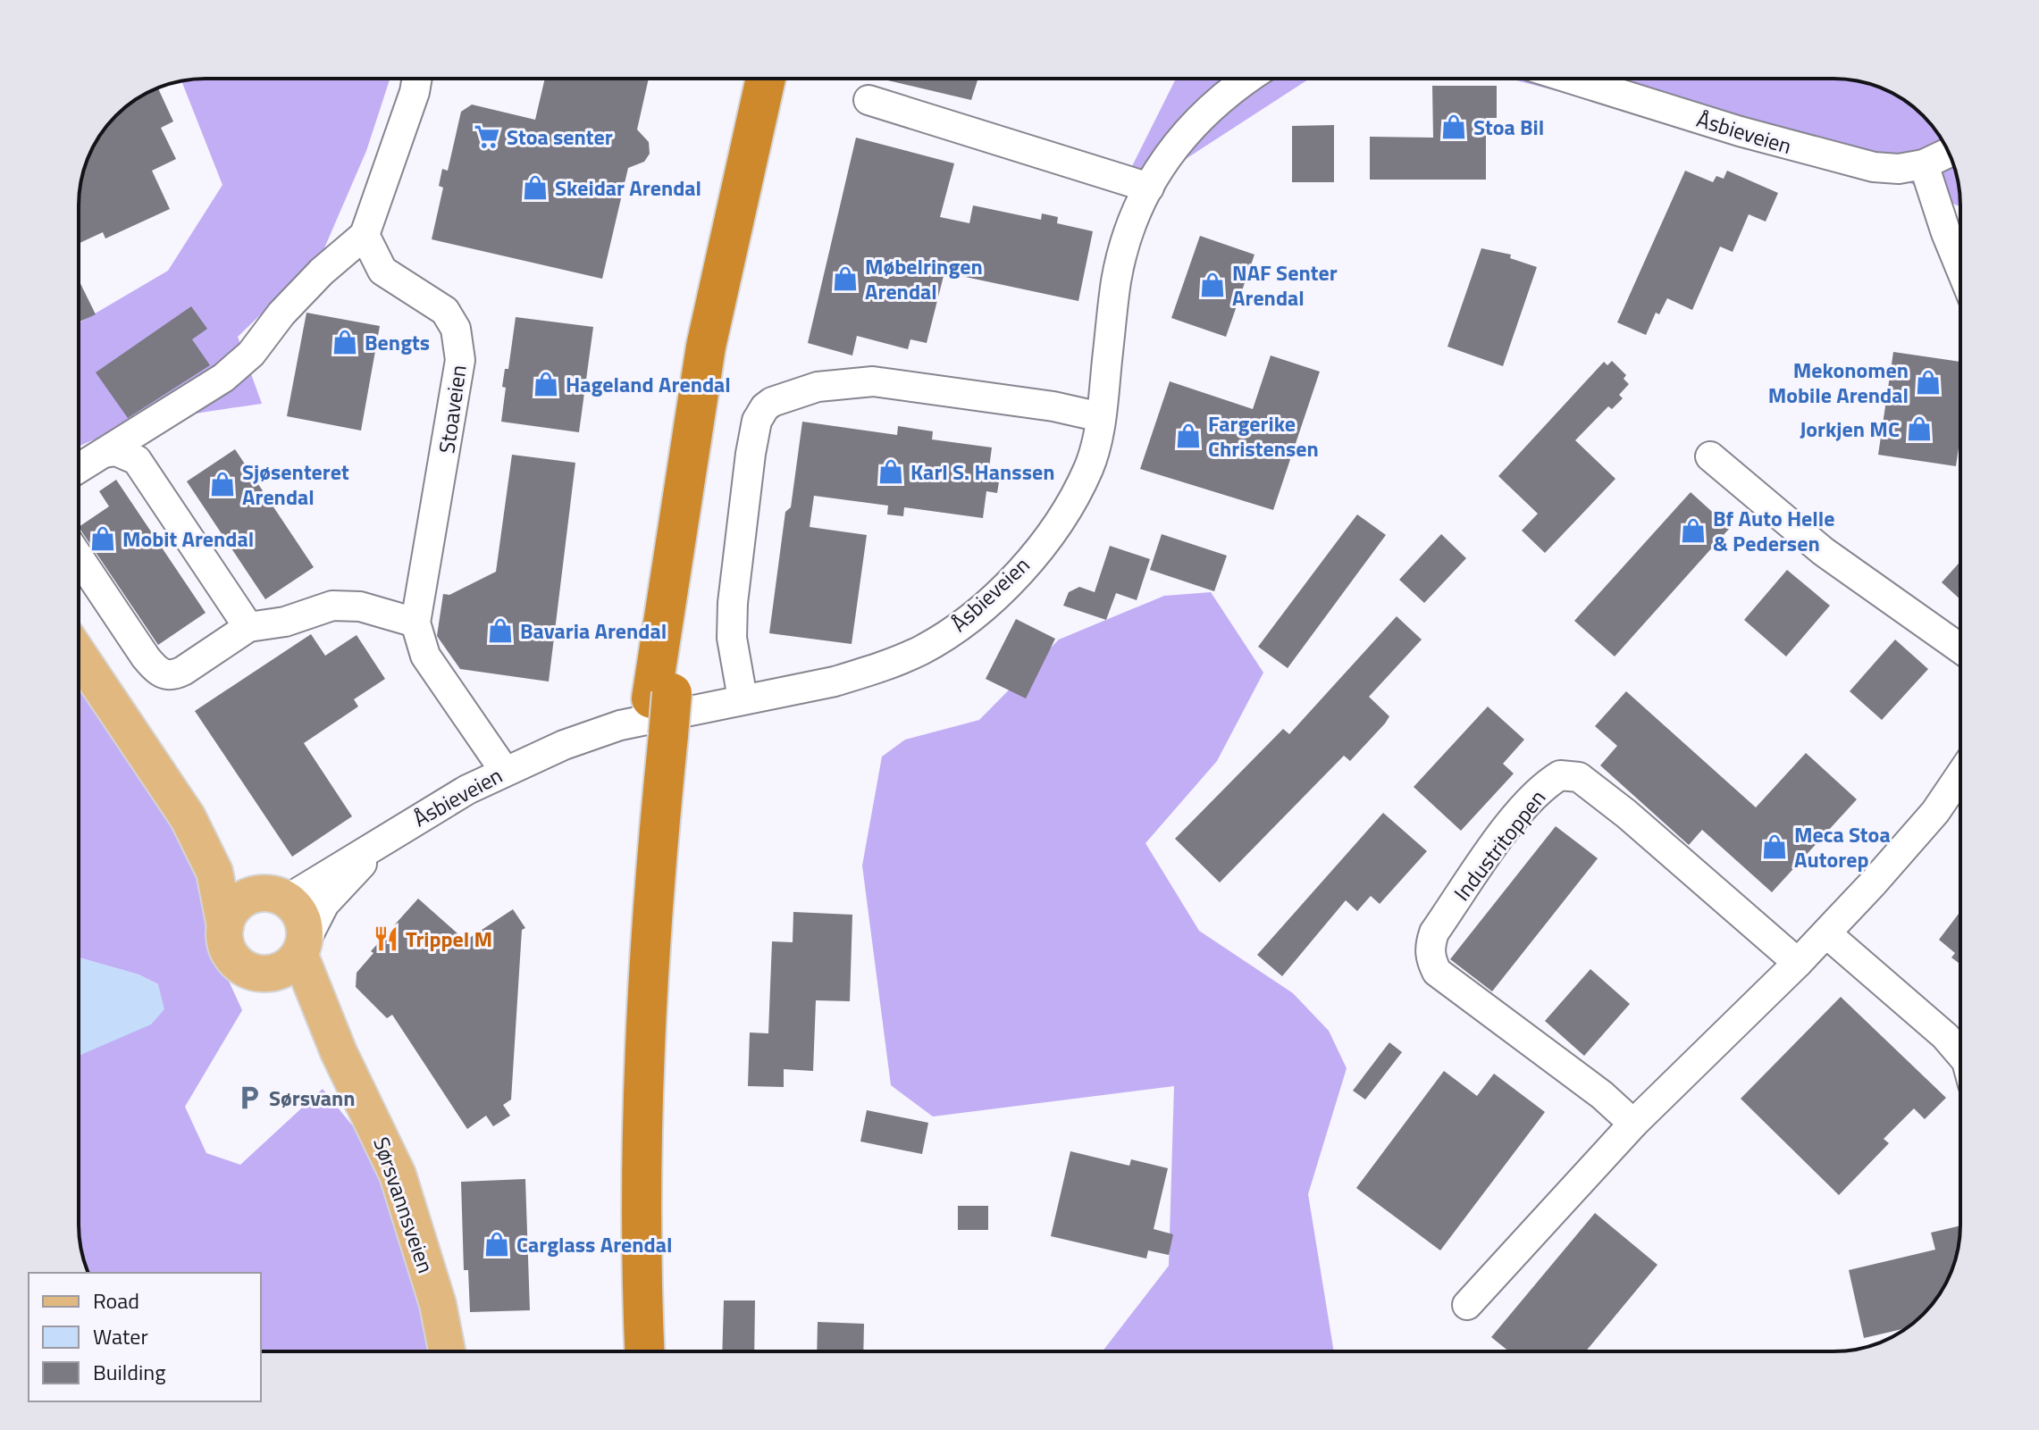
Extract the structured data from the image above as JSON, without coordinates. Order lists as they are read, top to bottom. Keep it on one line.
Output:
{"streets":{"main road":["Sørsvannsveien"],"street":["Åsbieveien","Stoaveien","Industritoppen"]},"crossings":[["Åsbieveien","Stoaveien"],["Åsbieveien","Sørsvannsveien"]],"places":{"shop":["Stoa Bil","Skeidar Arendal","Møbelringen Arendal","NAF Senter Arendal","Bengts","Mekonomen Mobile Arendal","Hageland Arendal","Jorkjen MC","Fargerike Christensen","Karl S. Hanssen","Sjøsenteret Arendal","Bf Auto Helle & Pedersen","Mobit Arendal","Bavaria Arendal","Meca Stoa Autorep","Carglass Arendal"],"supermarket":["Stoa senter"],"restaurant":["Trippel M"],"parking":["Sørsvann"]},"legend":["Road","Water","Building"]}
